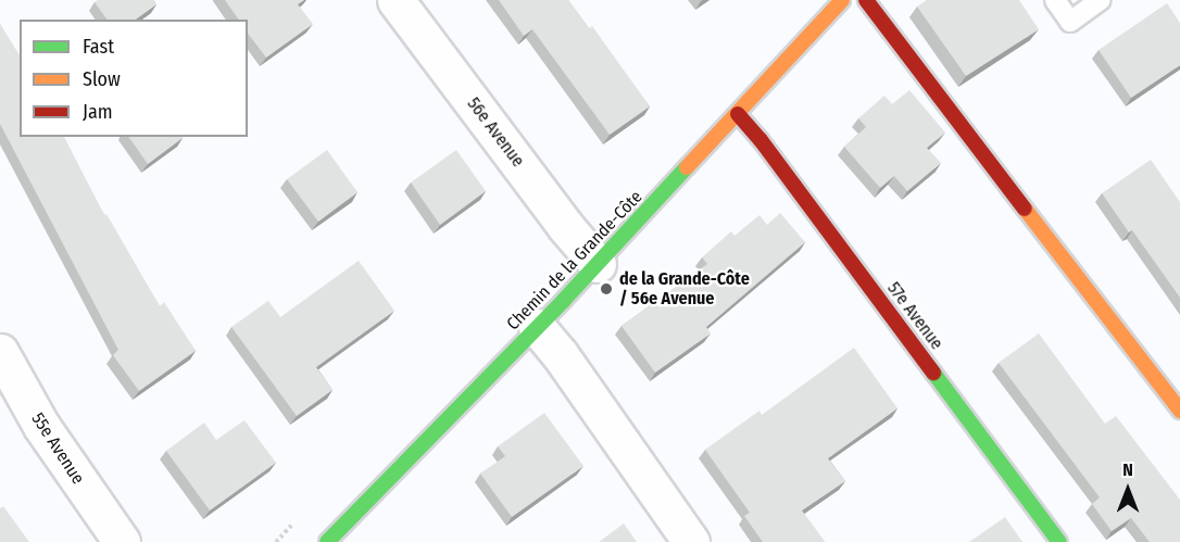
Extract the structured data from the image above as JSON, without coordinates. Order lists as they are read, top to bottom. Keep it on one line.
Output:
{"streets":{"street":["56e Avenue","Chemin de la Grande-Côte","57e Avenue","55e Avenue"]},"crossings":[["56e Avenue","Chemin de la Grande-Côte"],["Chemin de la Grande-Côte","57e Avenue"]],"places":["de la Grande-Côte / 56e Avenue"],"legend":["Fast","Slow","Jam"],"north":"top"}
